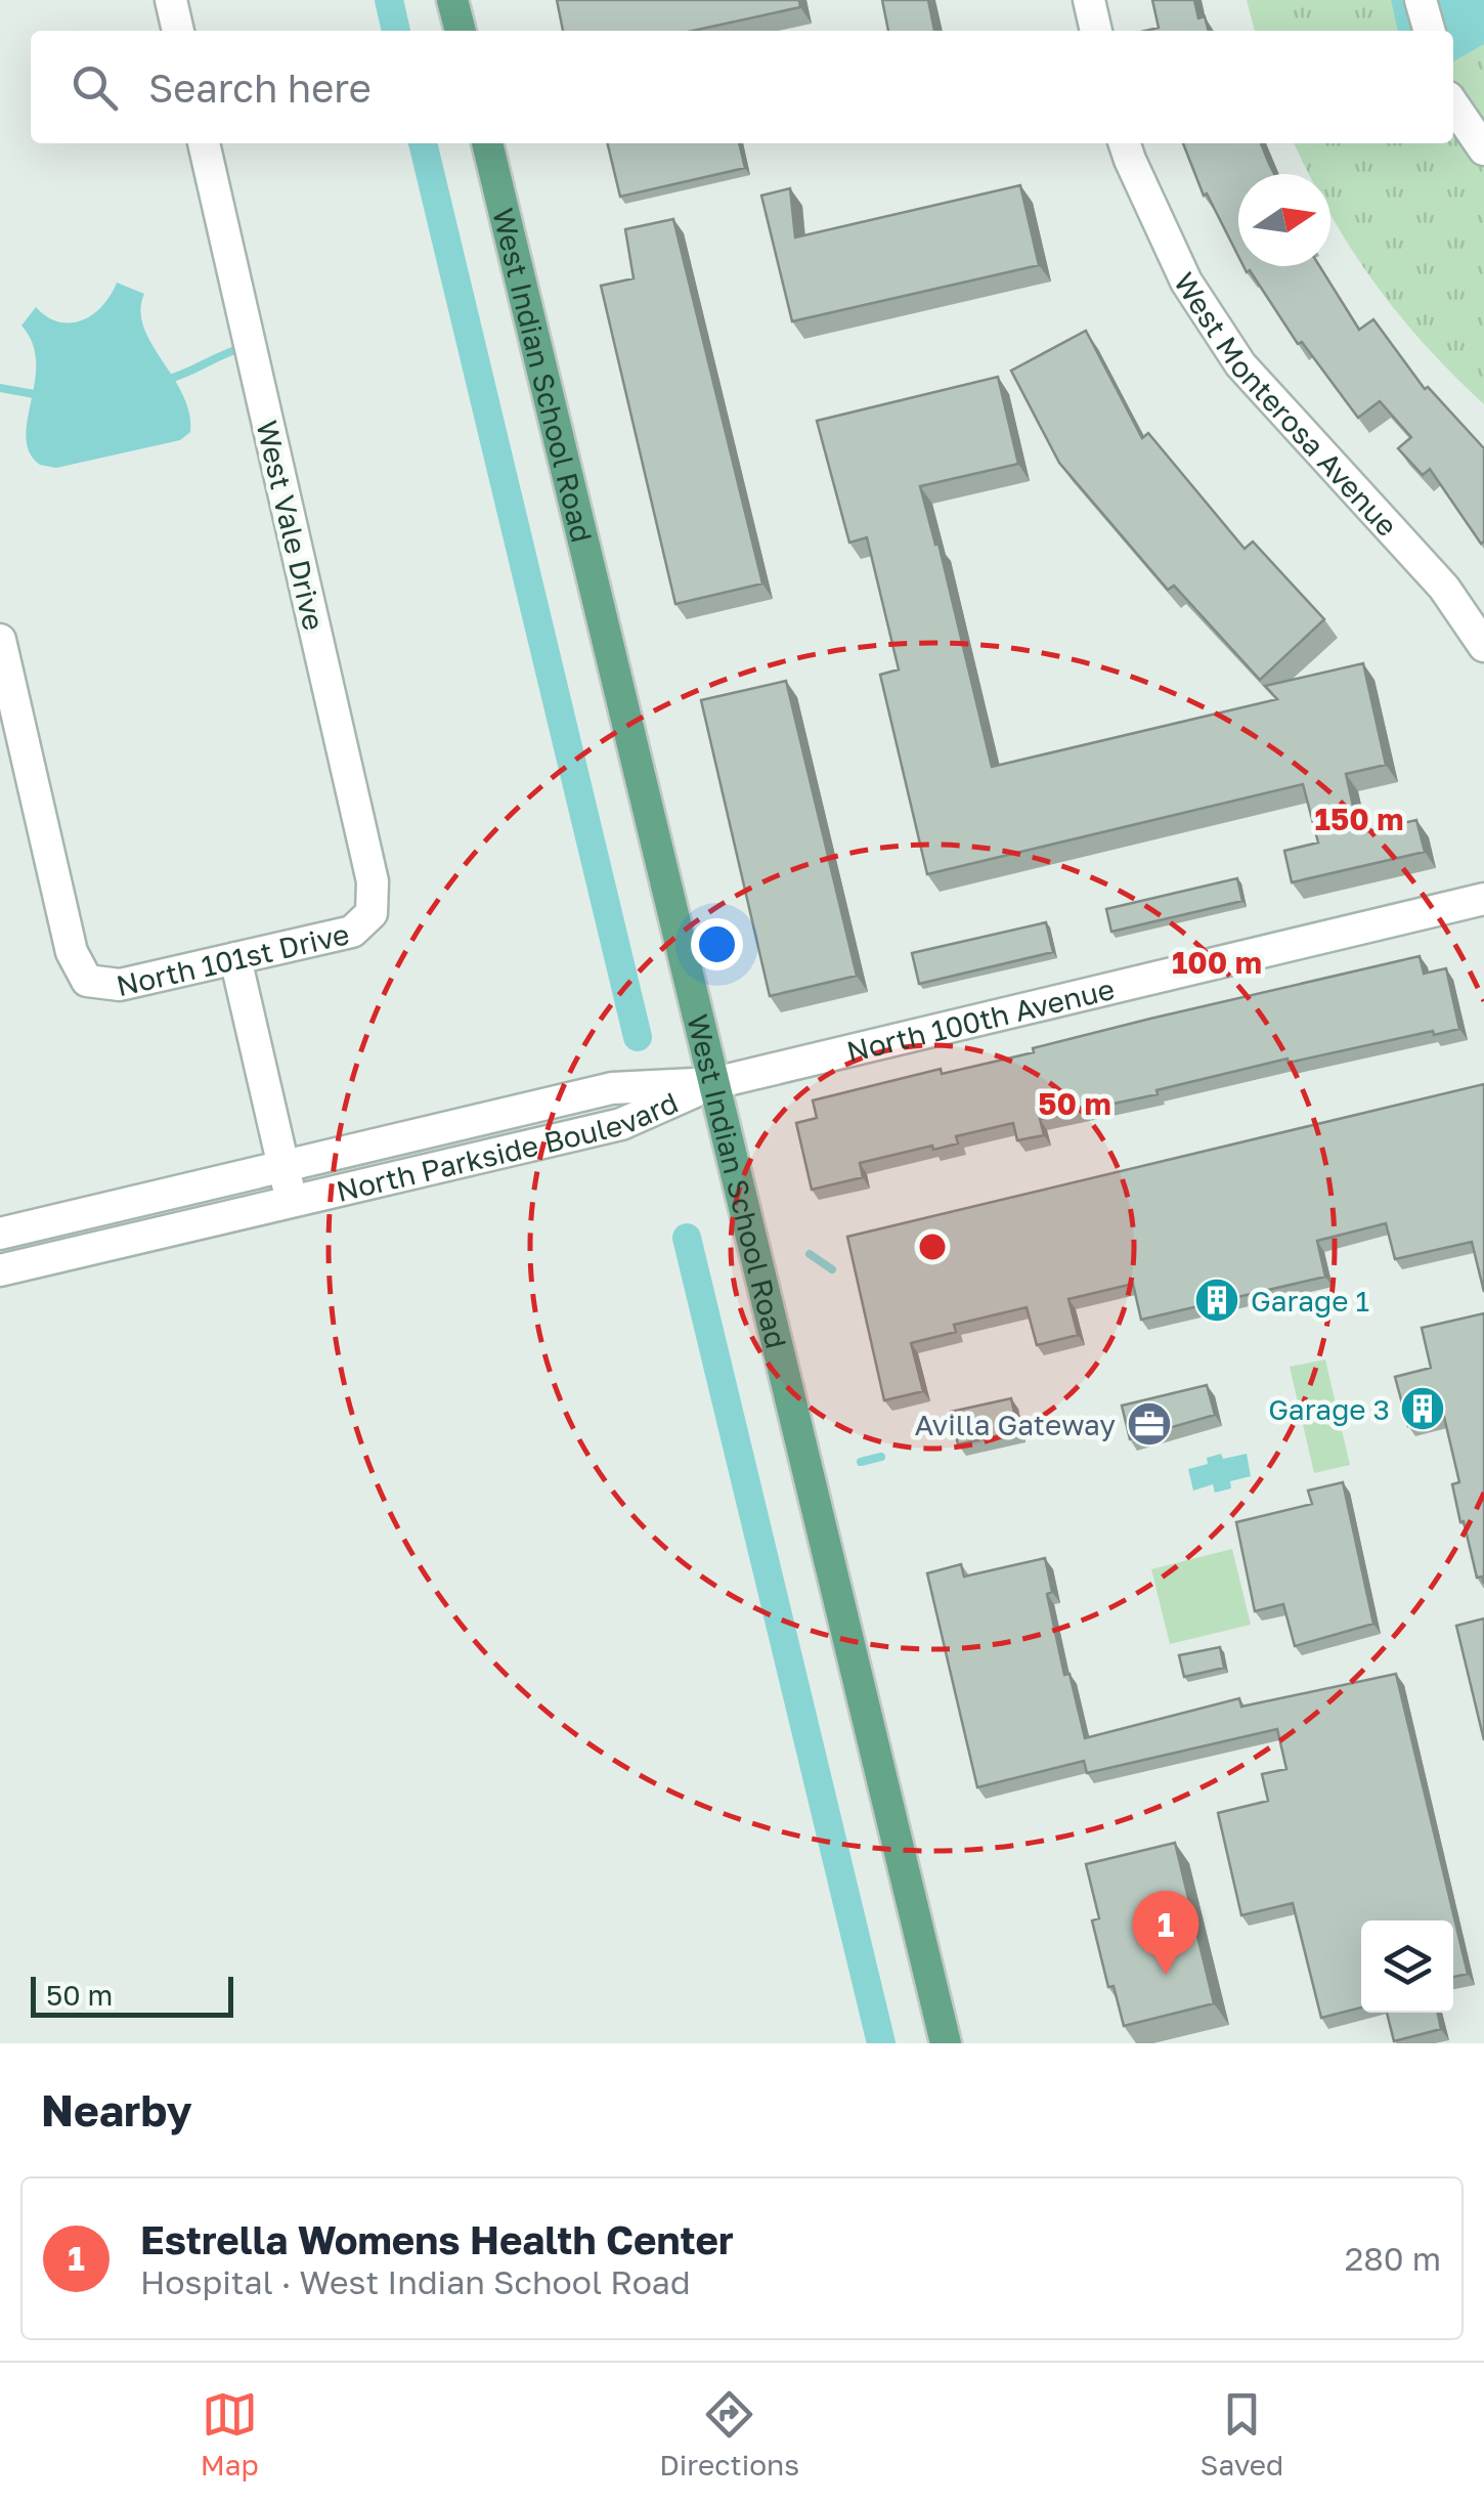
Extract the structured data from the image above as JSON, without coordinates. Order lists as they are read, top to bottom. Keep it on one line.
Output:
{"streets":{"main road":["West Indian School Road"],"street":["West Monterosa Avenue","West Vale Drive","North 101st Drive","North 100th Avenue","North Parkside Boulevard"]},"crossings":[["West Indian School Road","North 100th Avenue"],["West Indian School Road","North Parkside Boulevard"],["West Vale Drive","North 101st Drive"],["North 100th Avenue","North Parkside Boulevard"]],"places":{"building":["Garage 1","Garage 3"],"office":["Avilla Gateway"]},"scale_bar":"50 m","north":"right","page":{"search":"Search here","pins":"1","scale":"50 m","heading":"Nearby","list":[{"mark":"1","name":"Estrella Womens Health Center","note":"Hospital · West Indian School Road","value":"280 m"}],"nav":["Map","Directions","Saved"]},"rings":["150 m","100 m","50 m"]}
